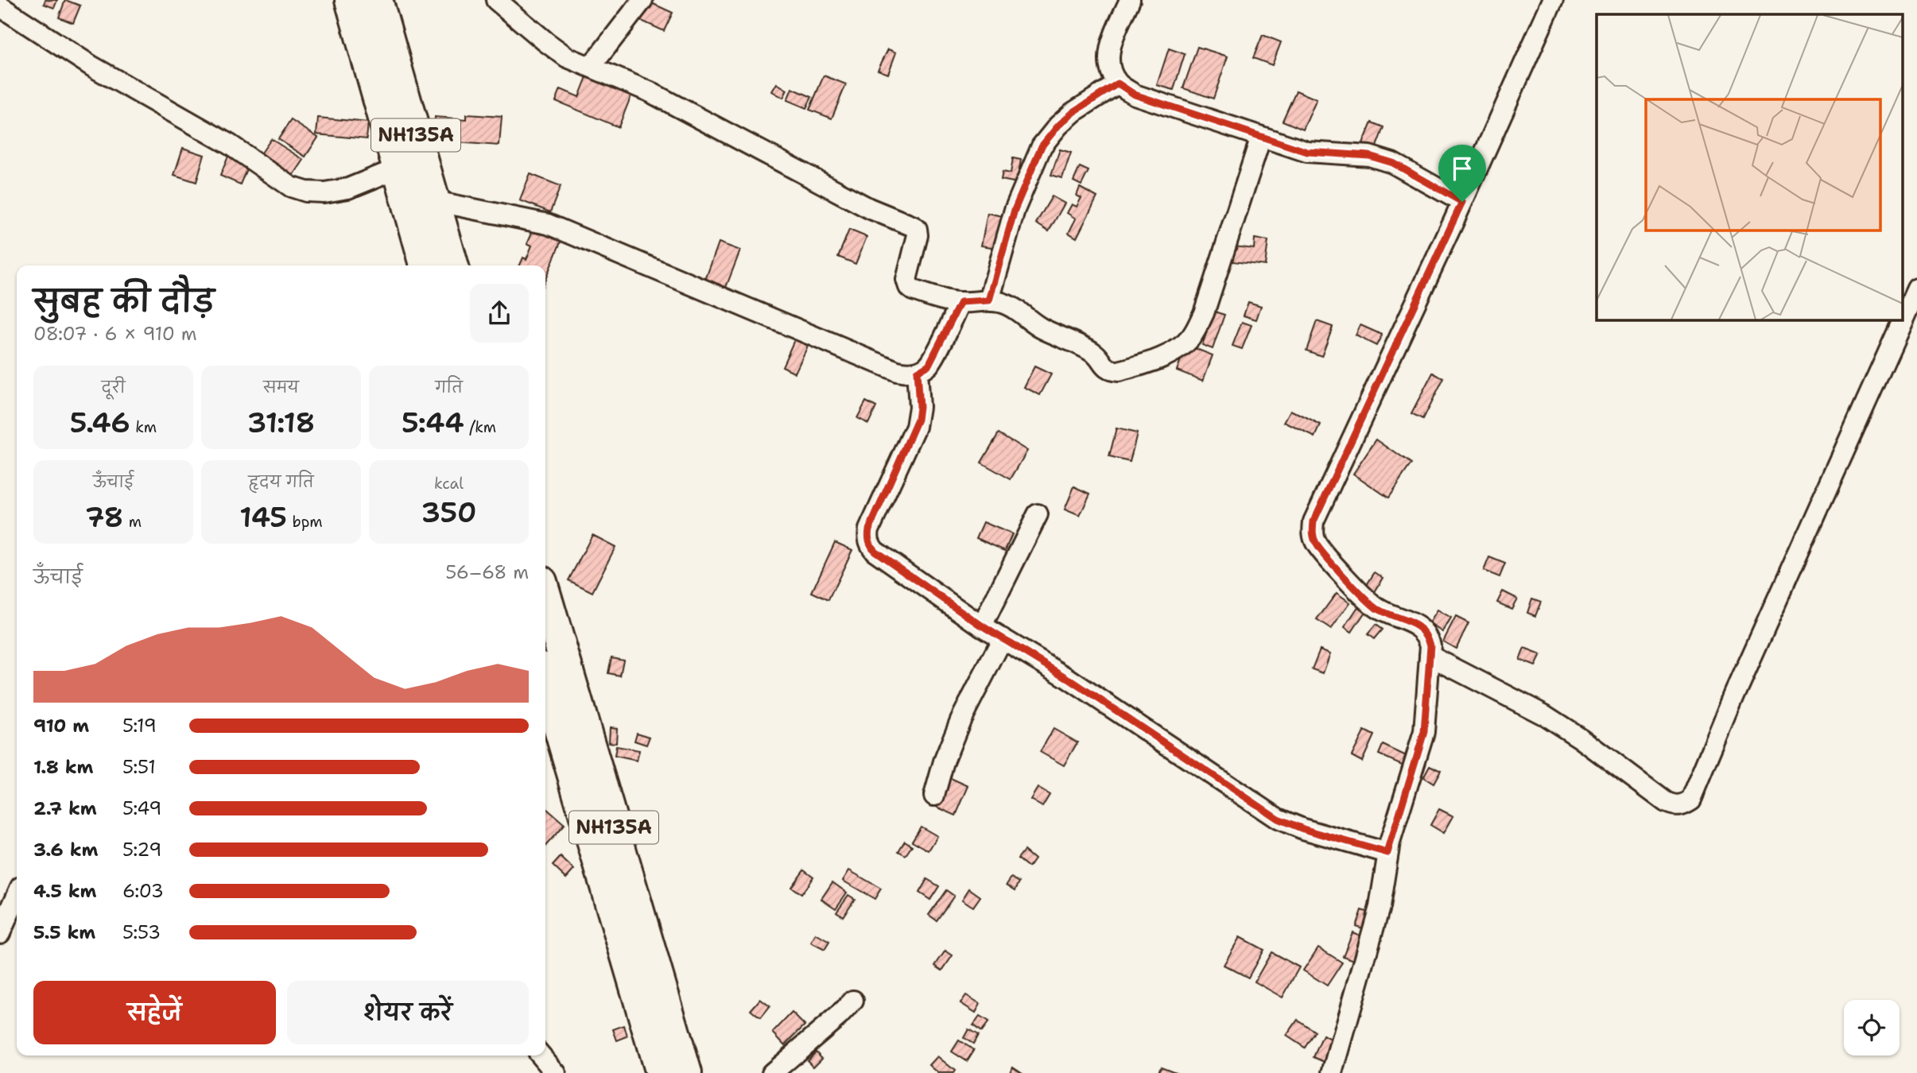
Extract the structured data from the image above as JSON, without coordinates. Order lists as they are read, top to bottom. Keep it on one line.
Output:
{"streets":{"highway":["NH135A"]},"page":{"heading":["सुबह की दौड़","08:07 · 6 × 910 m"],"stats":[["दूरी","5.46 km"],["समय","31:18"],["गति","5:44 /km"],["ऊँचाई","78 m"],["हृदय गति","145 bpm"],["kcal","350"]],"chart":["ऊँचाई","56–68 m"],"list":[{"name":"910 m","note":"5:19"},{"name":"1.8 km","note":"5:51"},{"name":"2.7 km","note":"5:49"},{"name":"3.6 km","note":"5:29"},{"name":"4.5 km","note":"6:03"},{"name":"5.5 km","note":"5:53"}],"buttons":["सहेजें","शेयर करें"]}}
